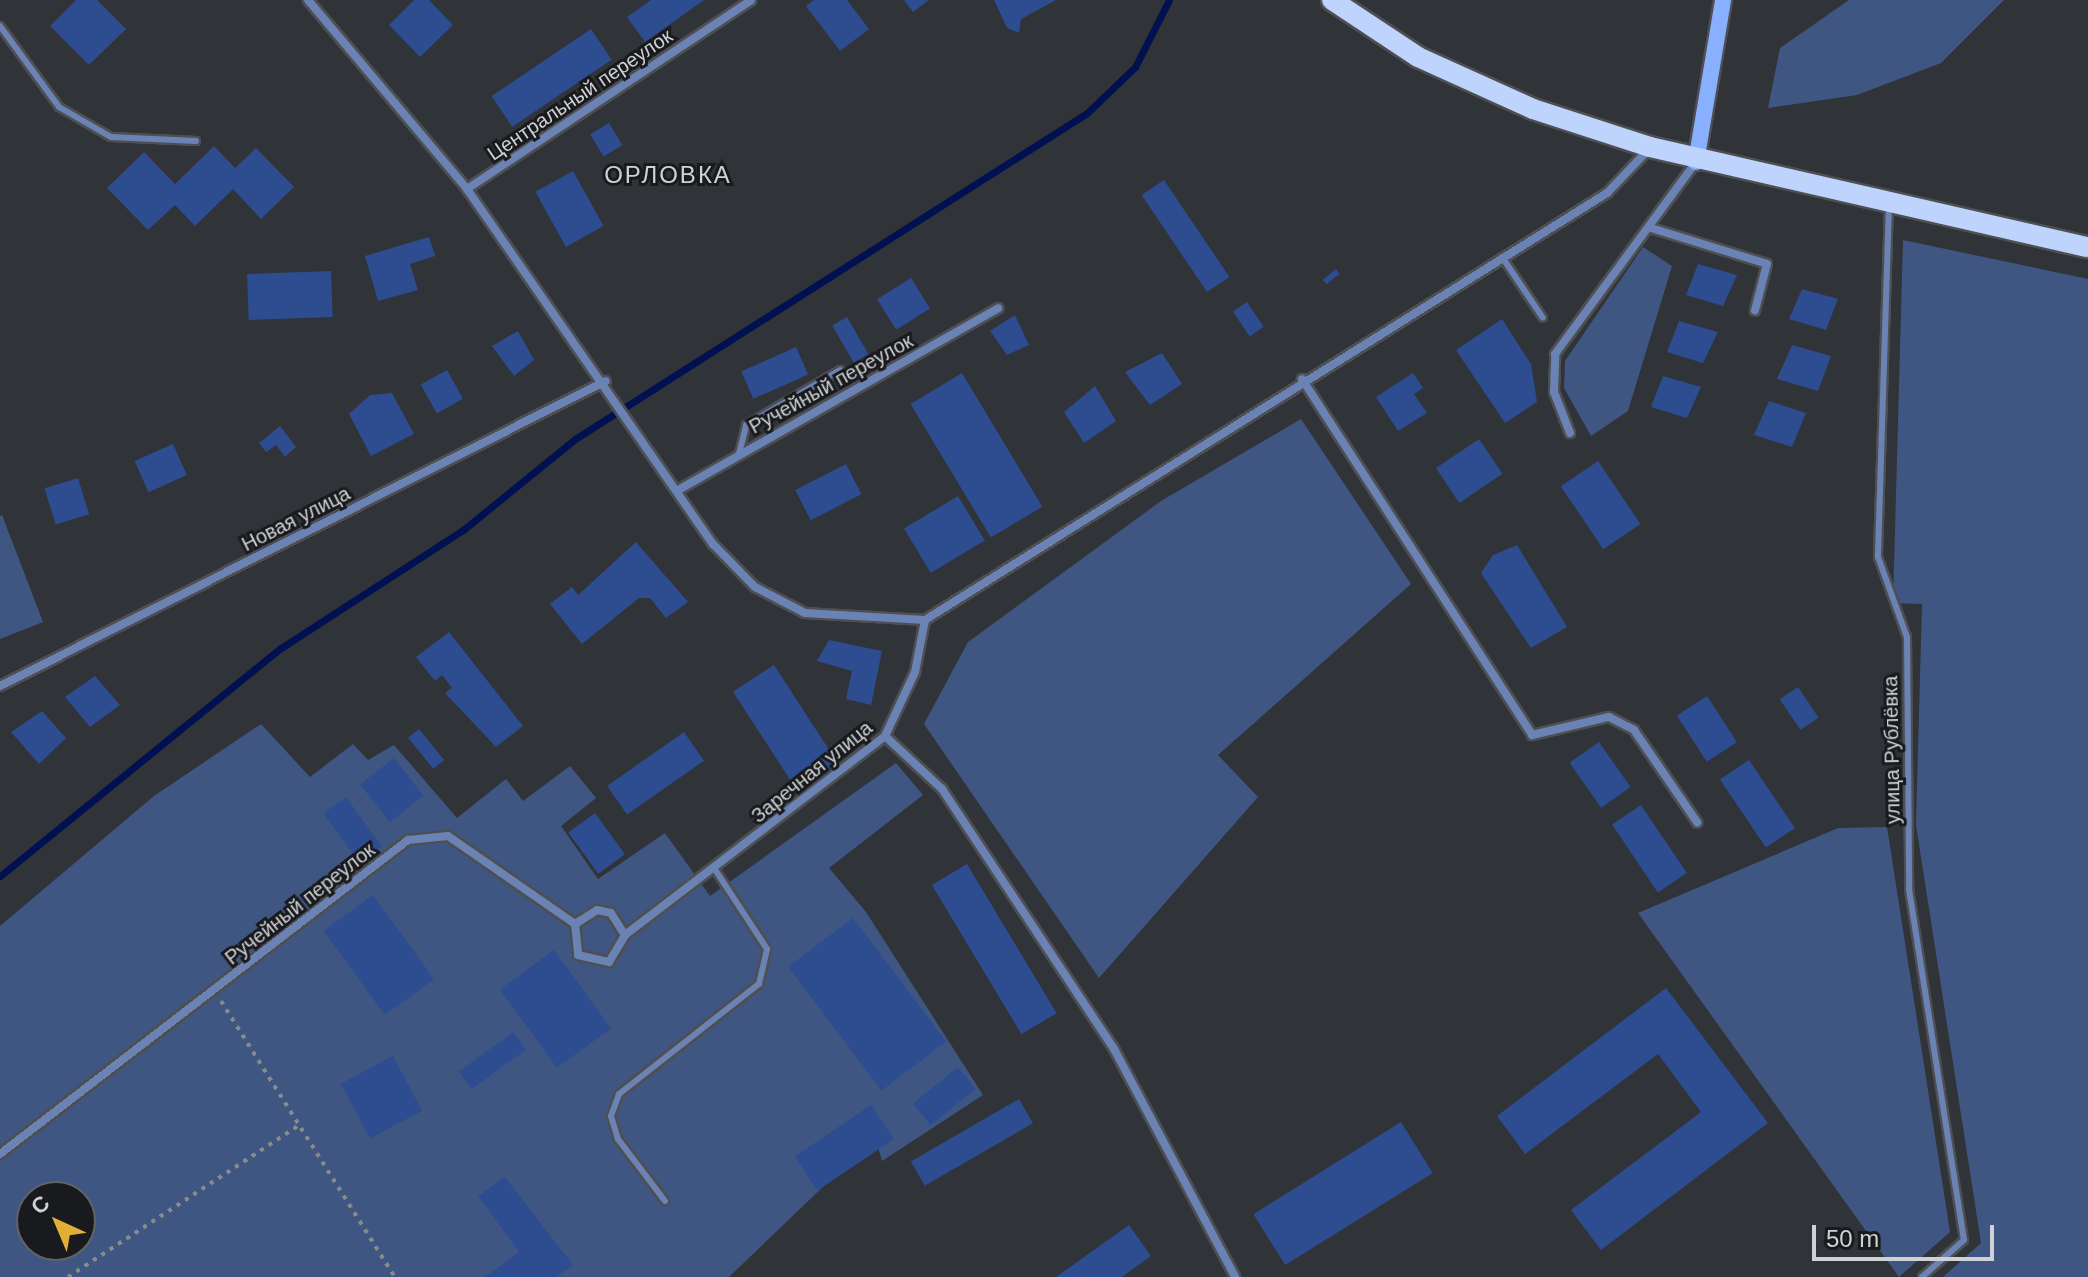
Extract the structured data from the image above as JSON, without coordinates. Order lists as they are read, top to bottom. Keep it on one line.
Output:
{"streets":{"street":["Центральный переулок","Ручейный переулок","Новая улица","Заречная улица"],"lane":["улица Рублёвка"]},"crossings":[["Ручейный переулок","Заречная улица"]],"districts":["ОРЛОВКА"],"scale_bar":"50 m","north":"top left"}
